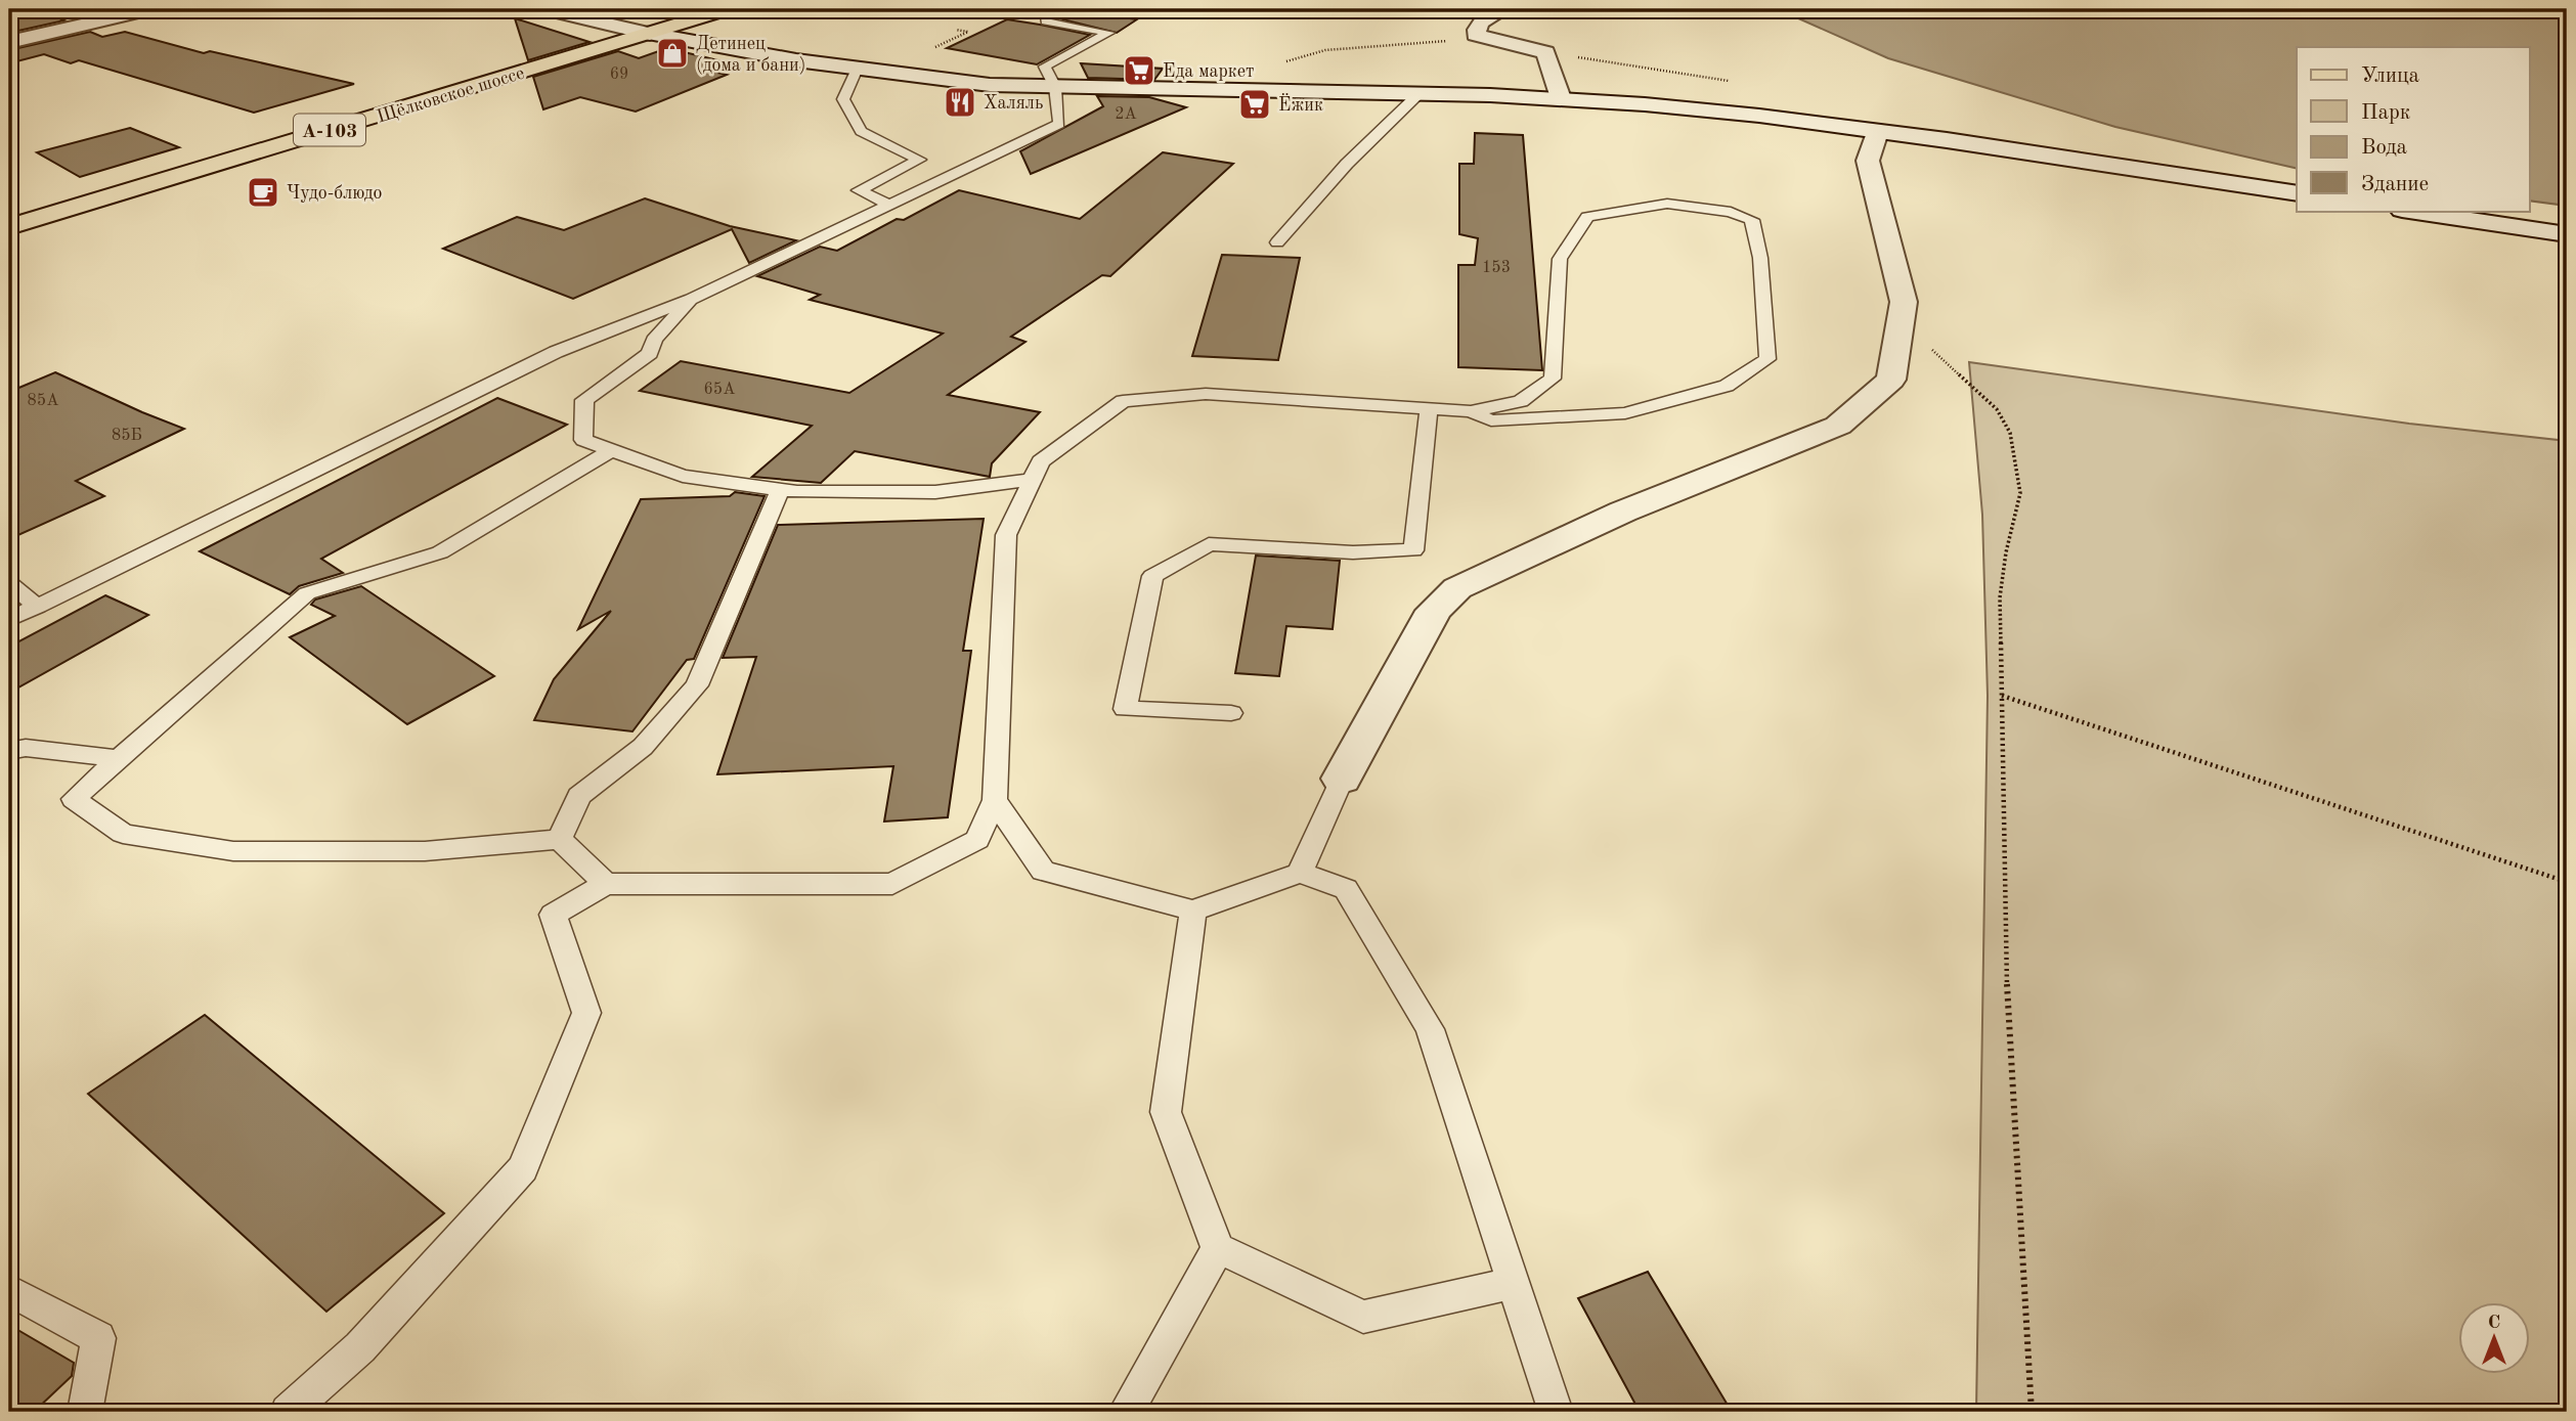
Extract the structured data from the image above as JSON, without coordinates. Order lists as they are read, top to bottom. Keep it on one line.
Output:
{"streets":{"main road":["Щёлковское шоссе","А-103"]},"places":{"shop":["Детинец (дома и бани)"],"supermarket":["Еда маркет","Ёжик"],"restaurant":["Халяль"],"cafe":["Чудо-блюдо"]},"house_numbers":["69","2А","153","65А","85А","85Б"],"legend":["Улица","Парк","Вода","Здание"],"north":"top"}
